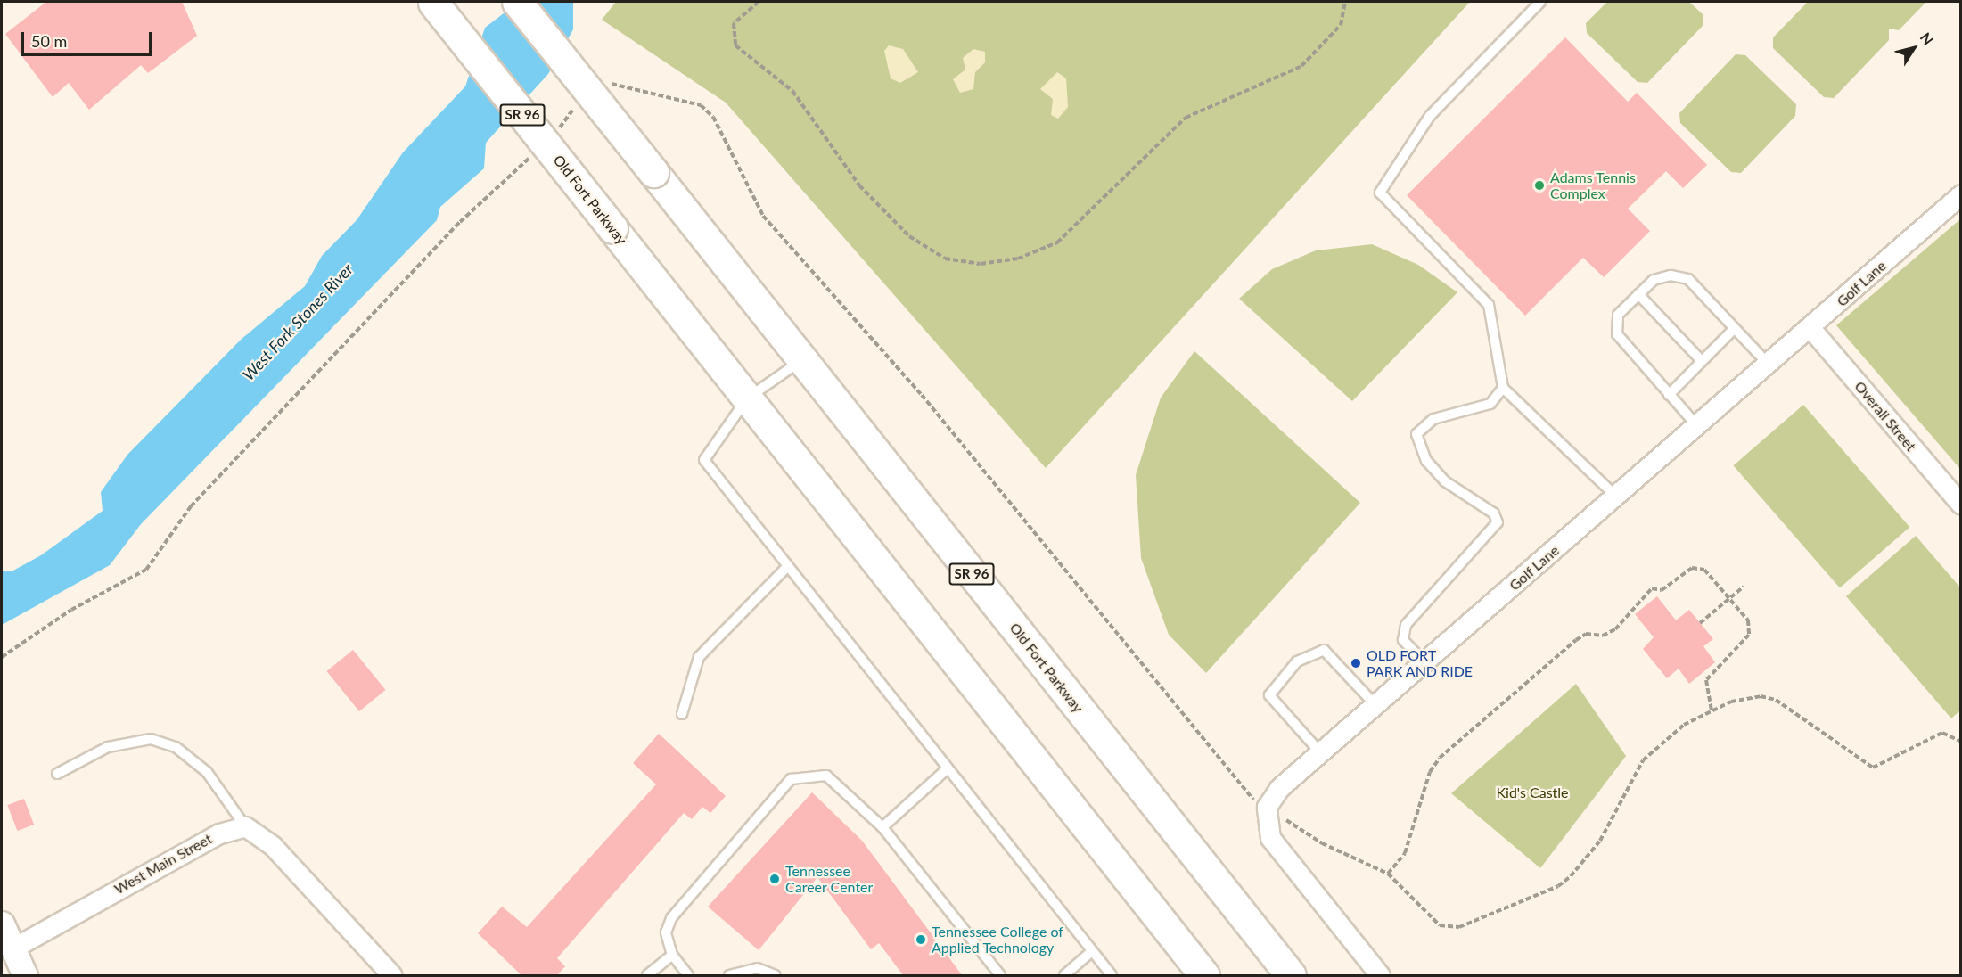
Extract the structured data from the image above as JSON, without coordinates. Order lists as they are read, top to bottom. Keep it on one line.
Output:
{"streets":{"main road":["SR 96","Old Fort Parkway"],"street":["Golf Lane","Overall Street","West Main Street"]},"crossings":[["Golf Lane","Overall Street"]],"water":["West Fork Stones River"],"parks":["Kid's Castle"],"places":["Adams Tennis Complex","OLD FORT PARK AND RIDE","Tennessee Career Center","Tennessee College of Applied Technology"],"scale_bar":"50 m","north":"top right"}
